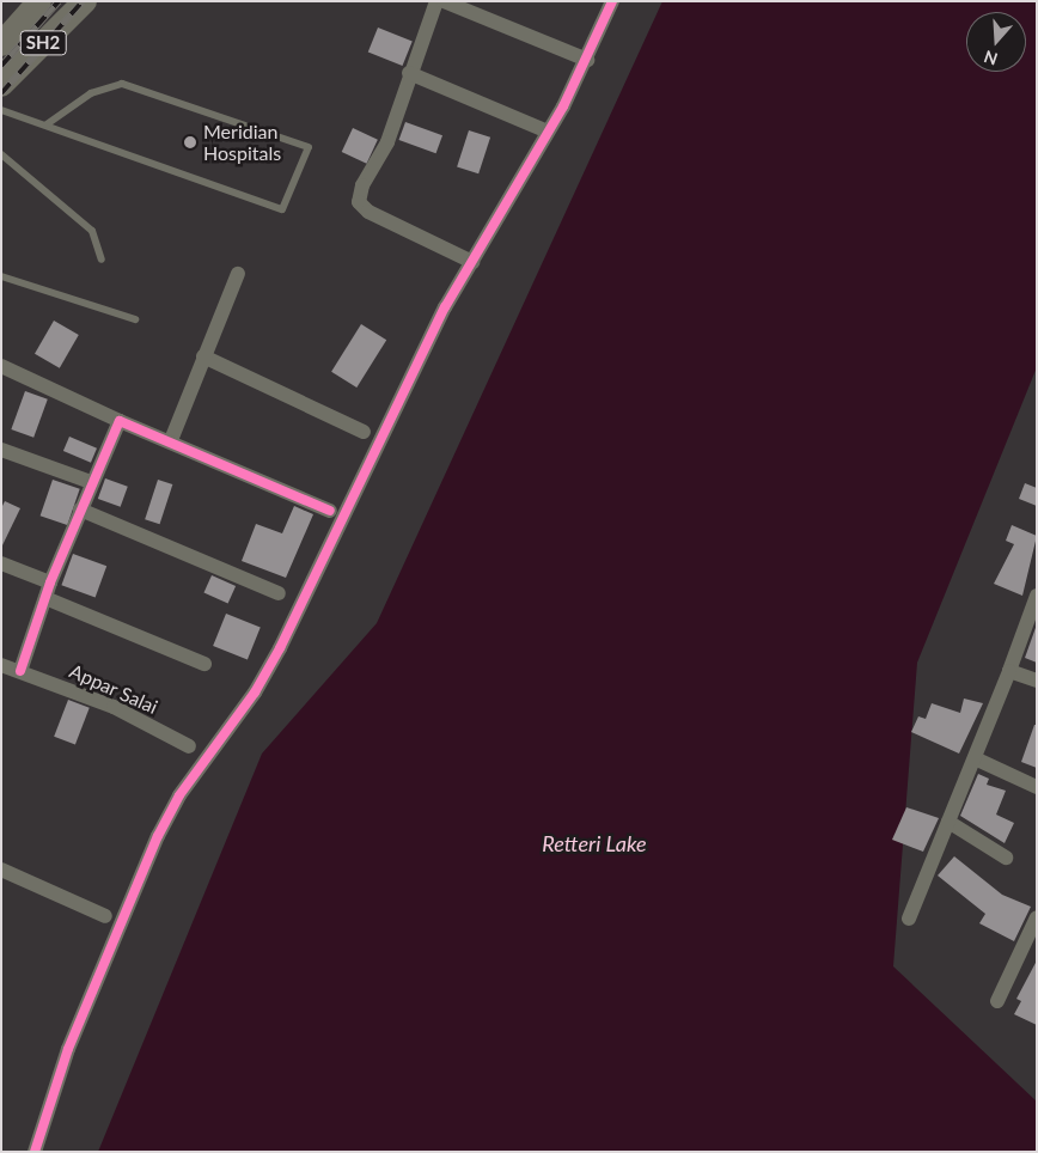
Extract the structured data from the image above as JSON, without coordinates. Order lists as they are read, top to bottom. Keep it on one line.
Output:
{"streets":{"main road":["SH2"],"street":["Appar Salai"]},"water":["Retteri Lake"],"places":["Meridian Hospitals"],"north":"bottom"}
